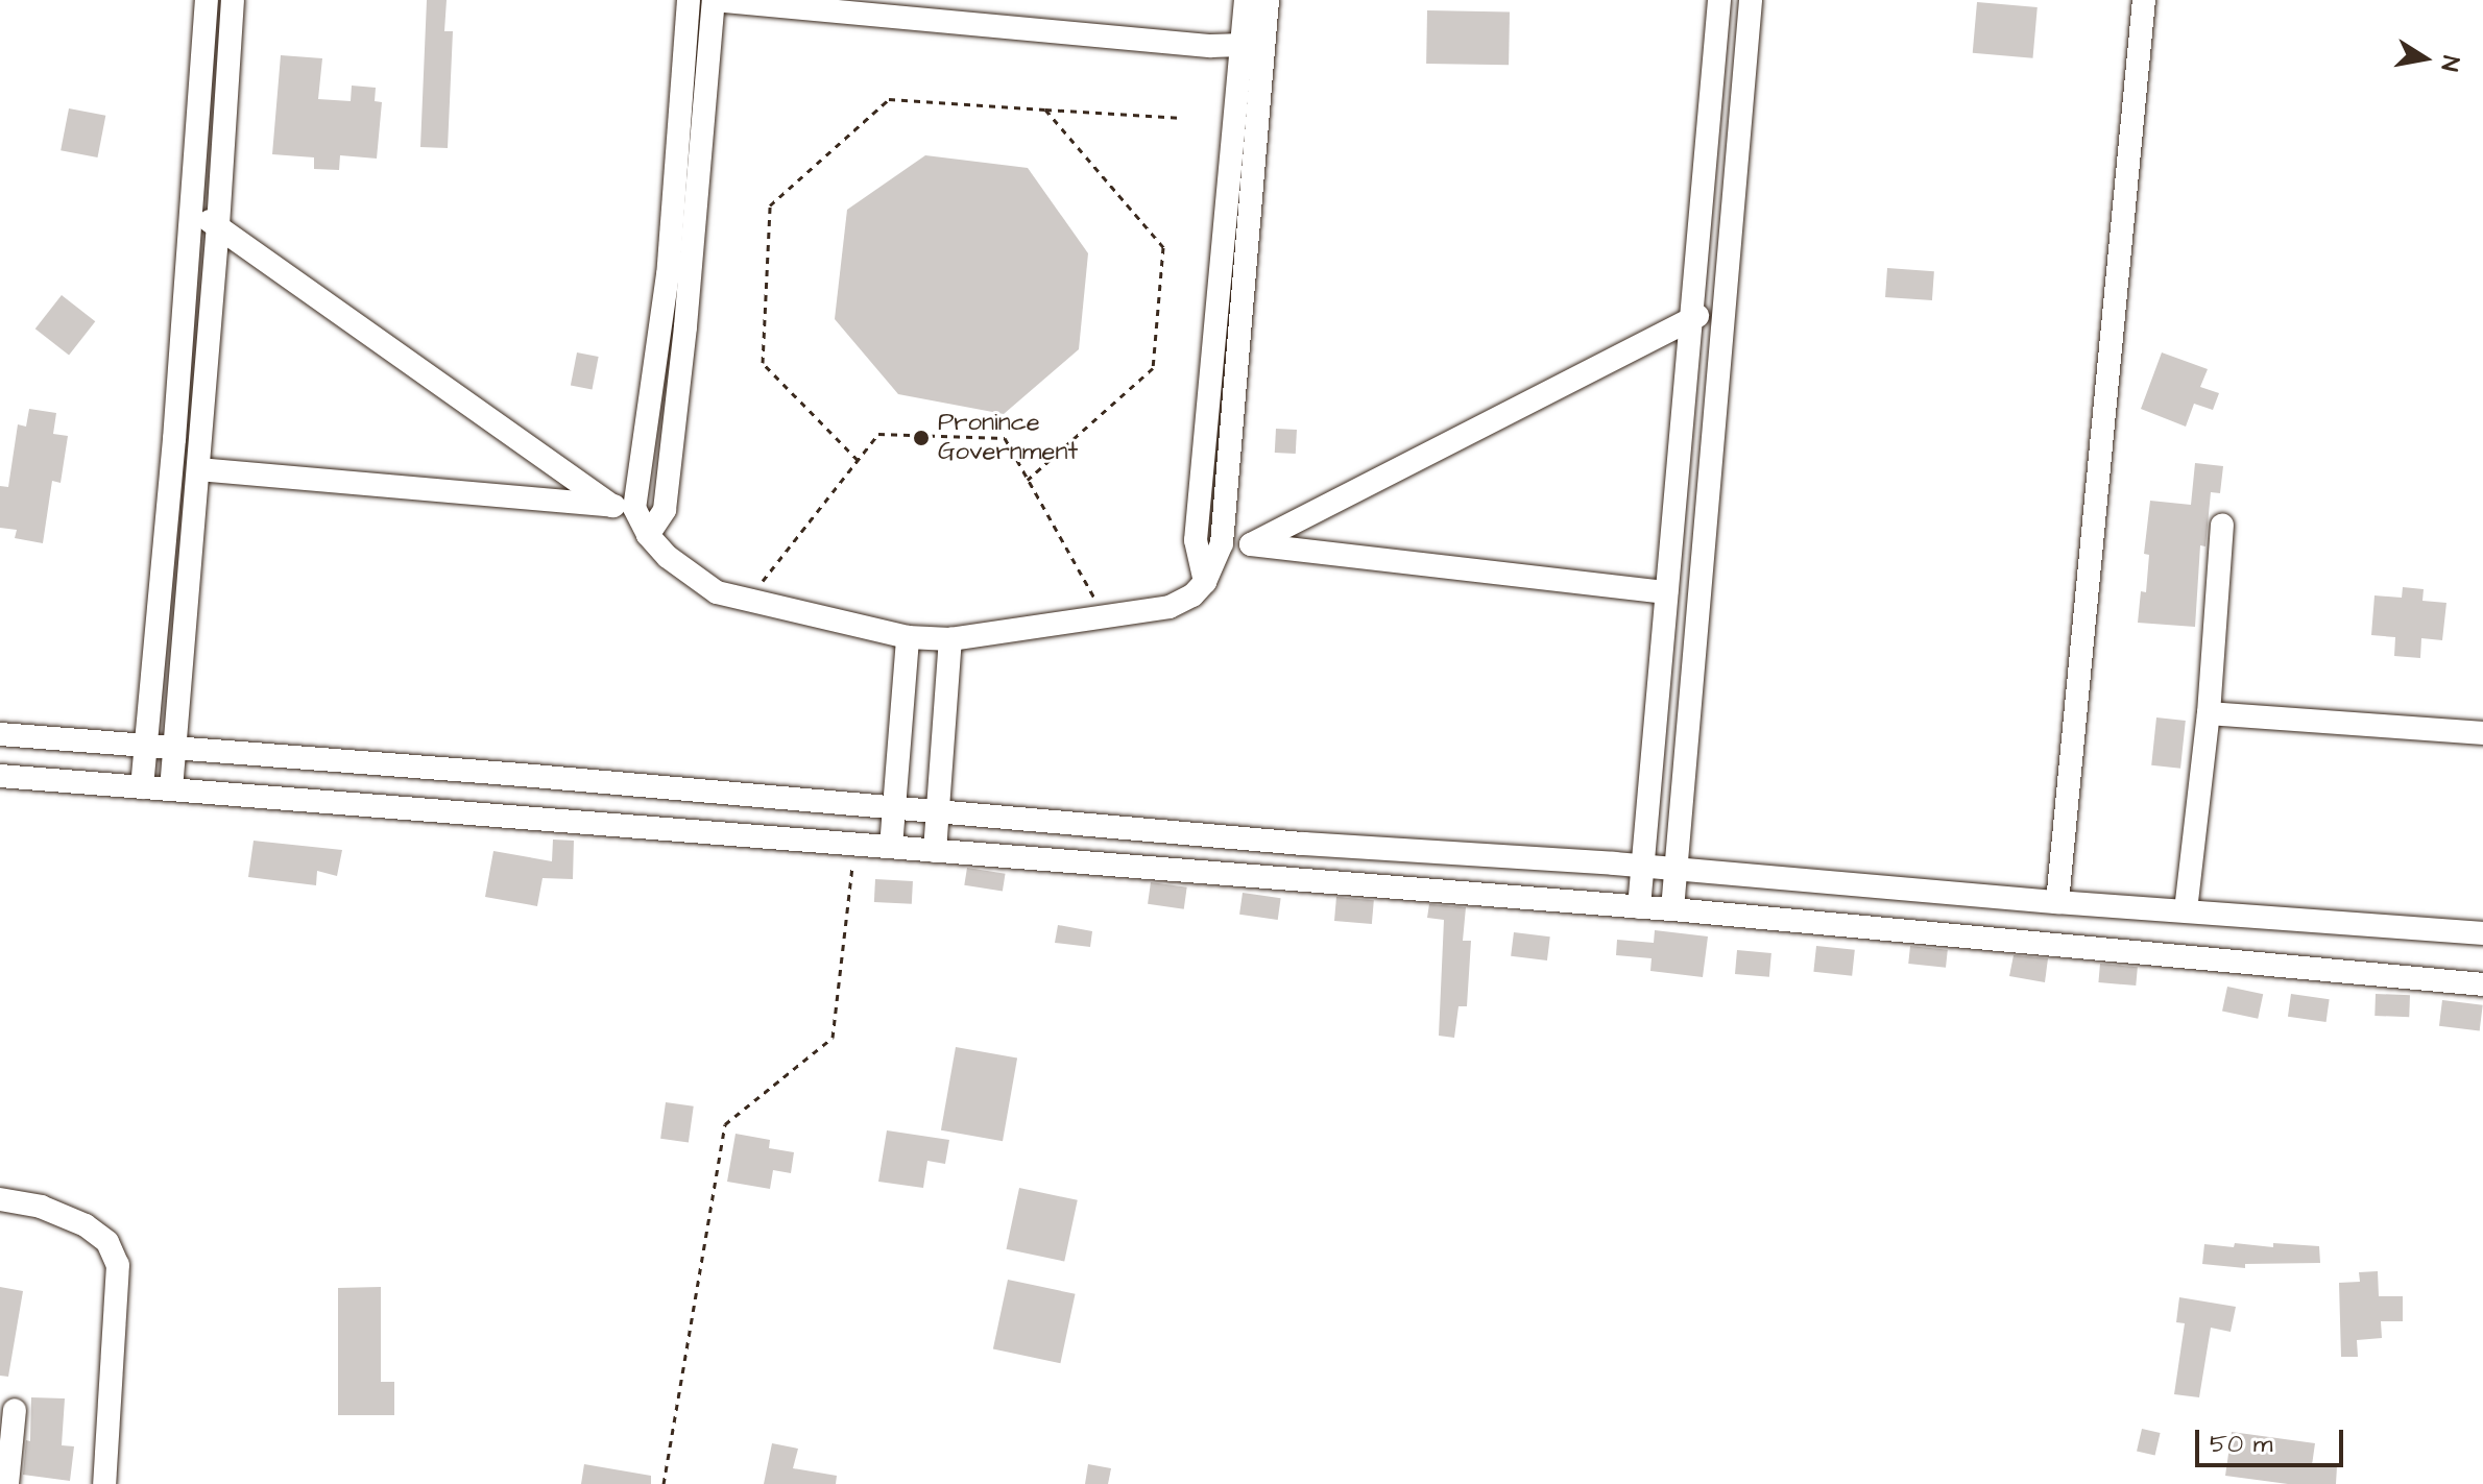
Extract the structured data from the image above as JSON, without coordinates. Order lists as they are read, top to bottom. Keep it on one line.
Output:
{"places":["Pronince Government"],"scale_bar":"50 m","north":"right"}
